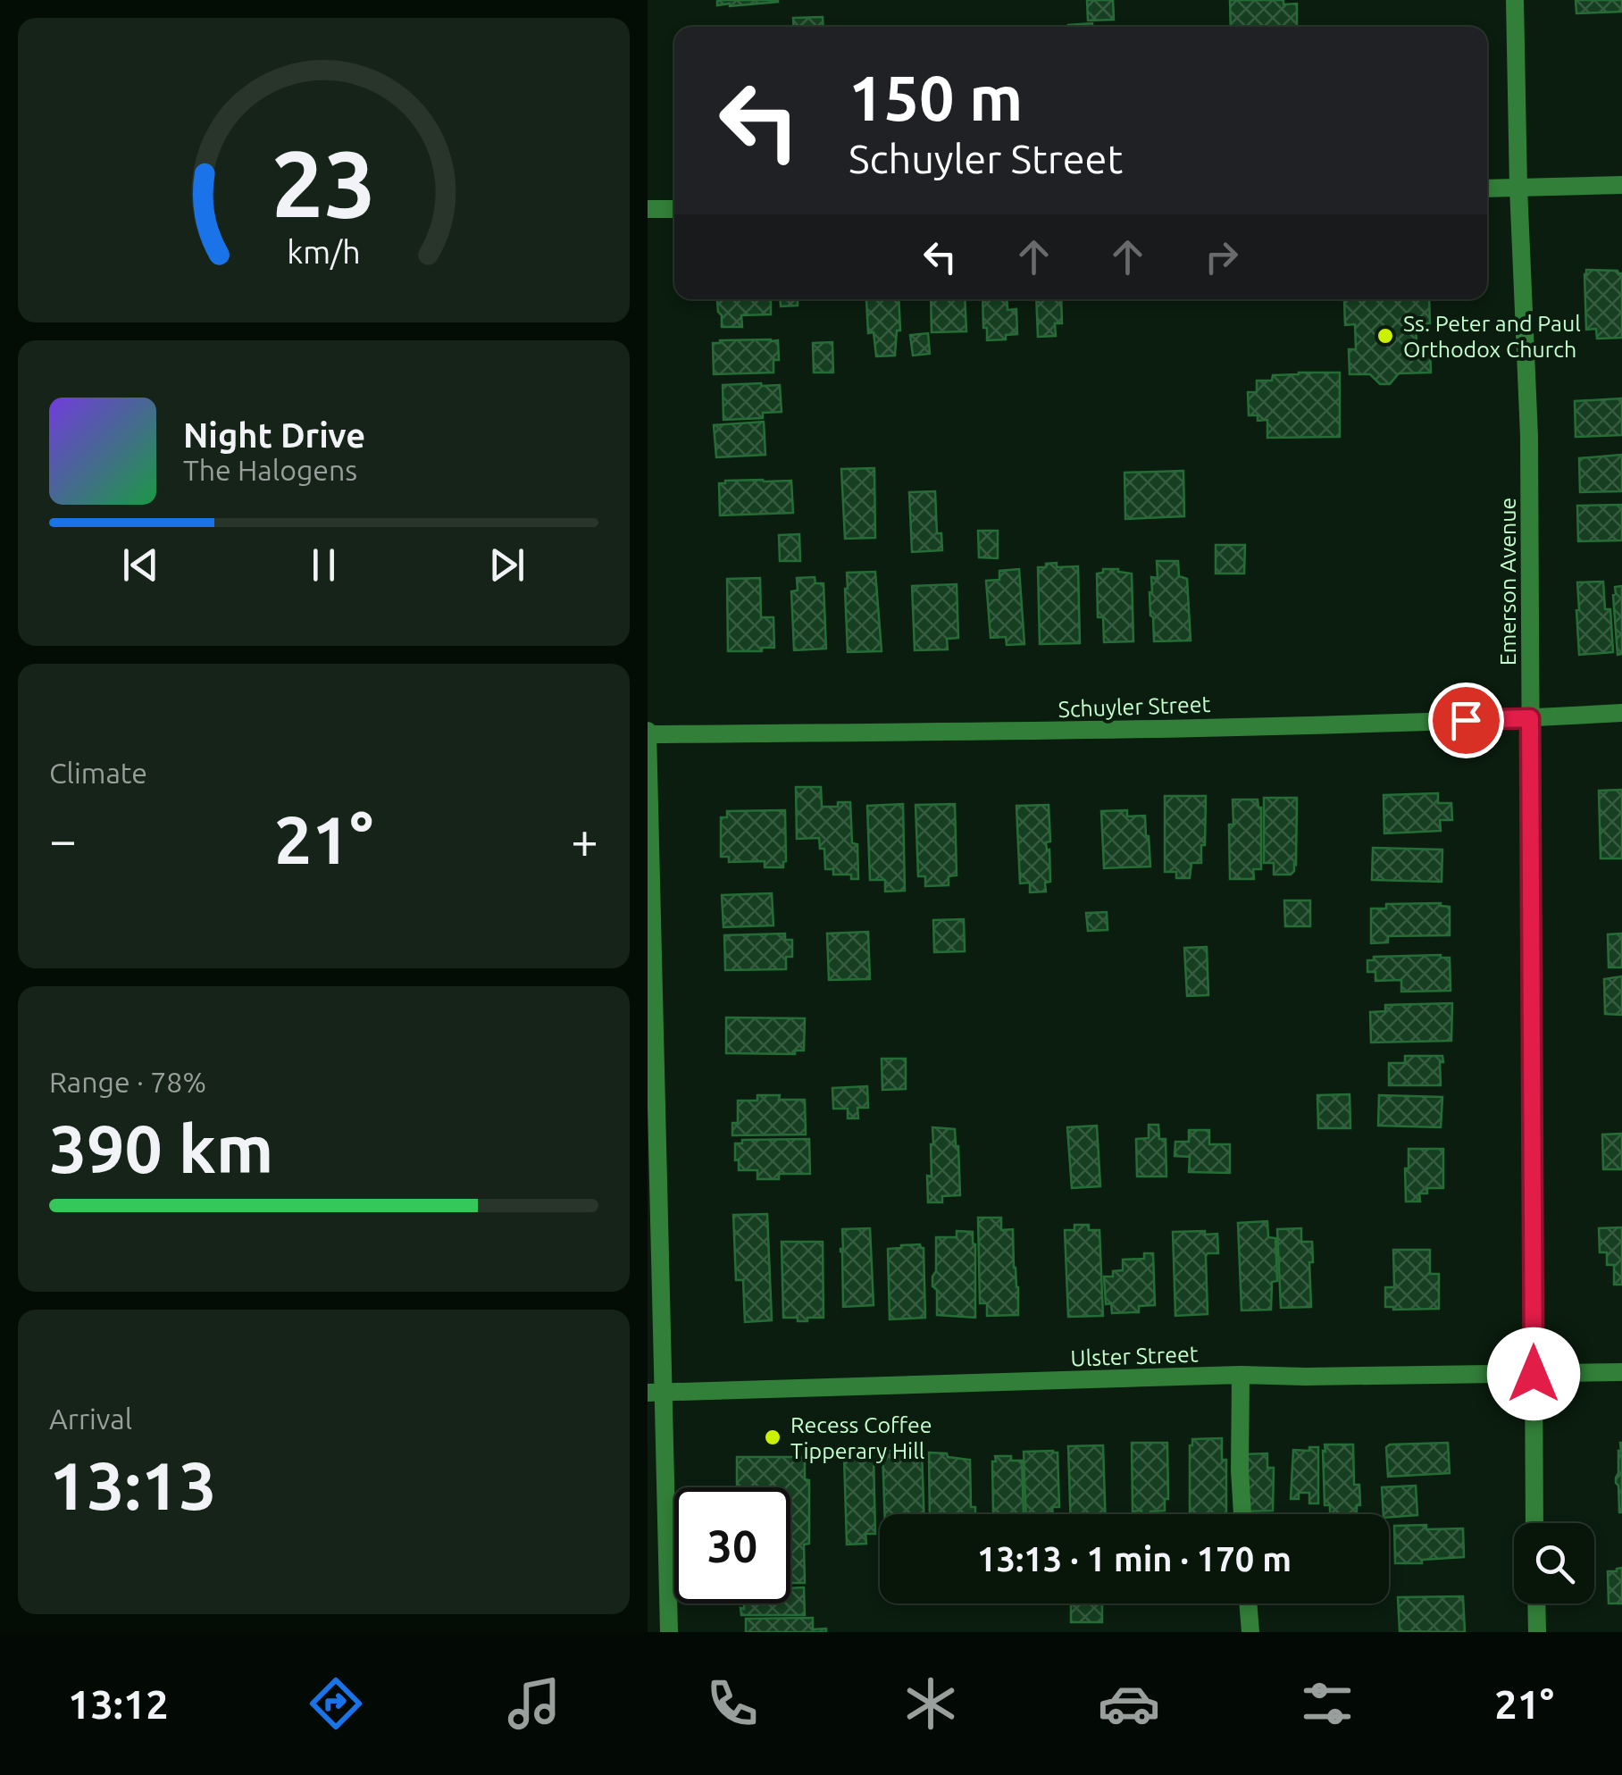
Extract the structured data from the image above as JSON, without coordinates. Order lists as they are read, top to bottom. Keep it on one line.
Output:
{"streets":{"street":["Emerson Avenue","Schuyler Street","Ulster Street"]},"crossings":[["Emerson Avenue","Schuyler Street"],["Emerson Avenue","Ulster Street"]],"places":["Ss. Peter and Paul Orthodox Church","Recess Coffee Tipperary Hill"],"page":{"turn":["150 m","Schuyler Street"],"song":["Night Drive","The Halogens"],"tile":["Climate",["Range · 78%","390 km"],["Arrival","13:13"]],"heat":["−","21°","+"],"limit":"30","trip":"13:13 · 1 min · 170 m","tabs":["13:12","21°"],"gauge":["23","km/h"]}}
